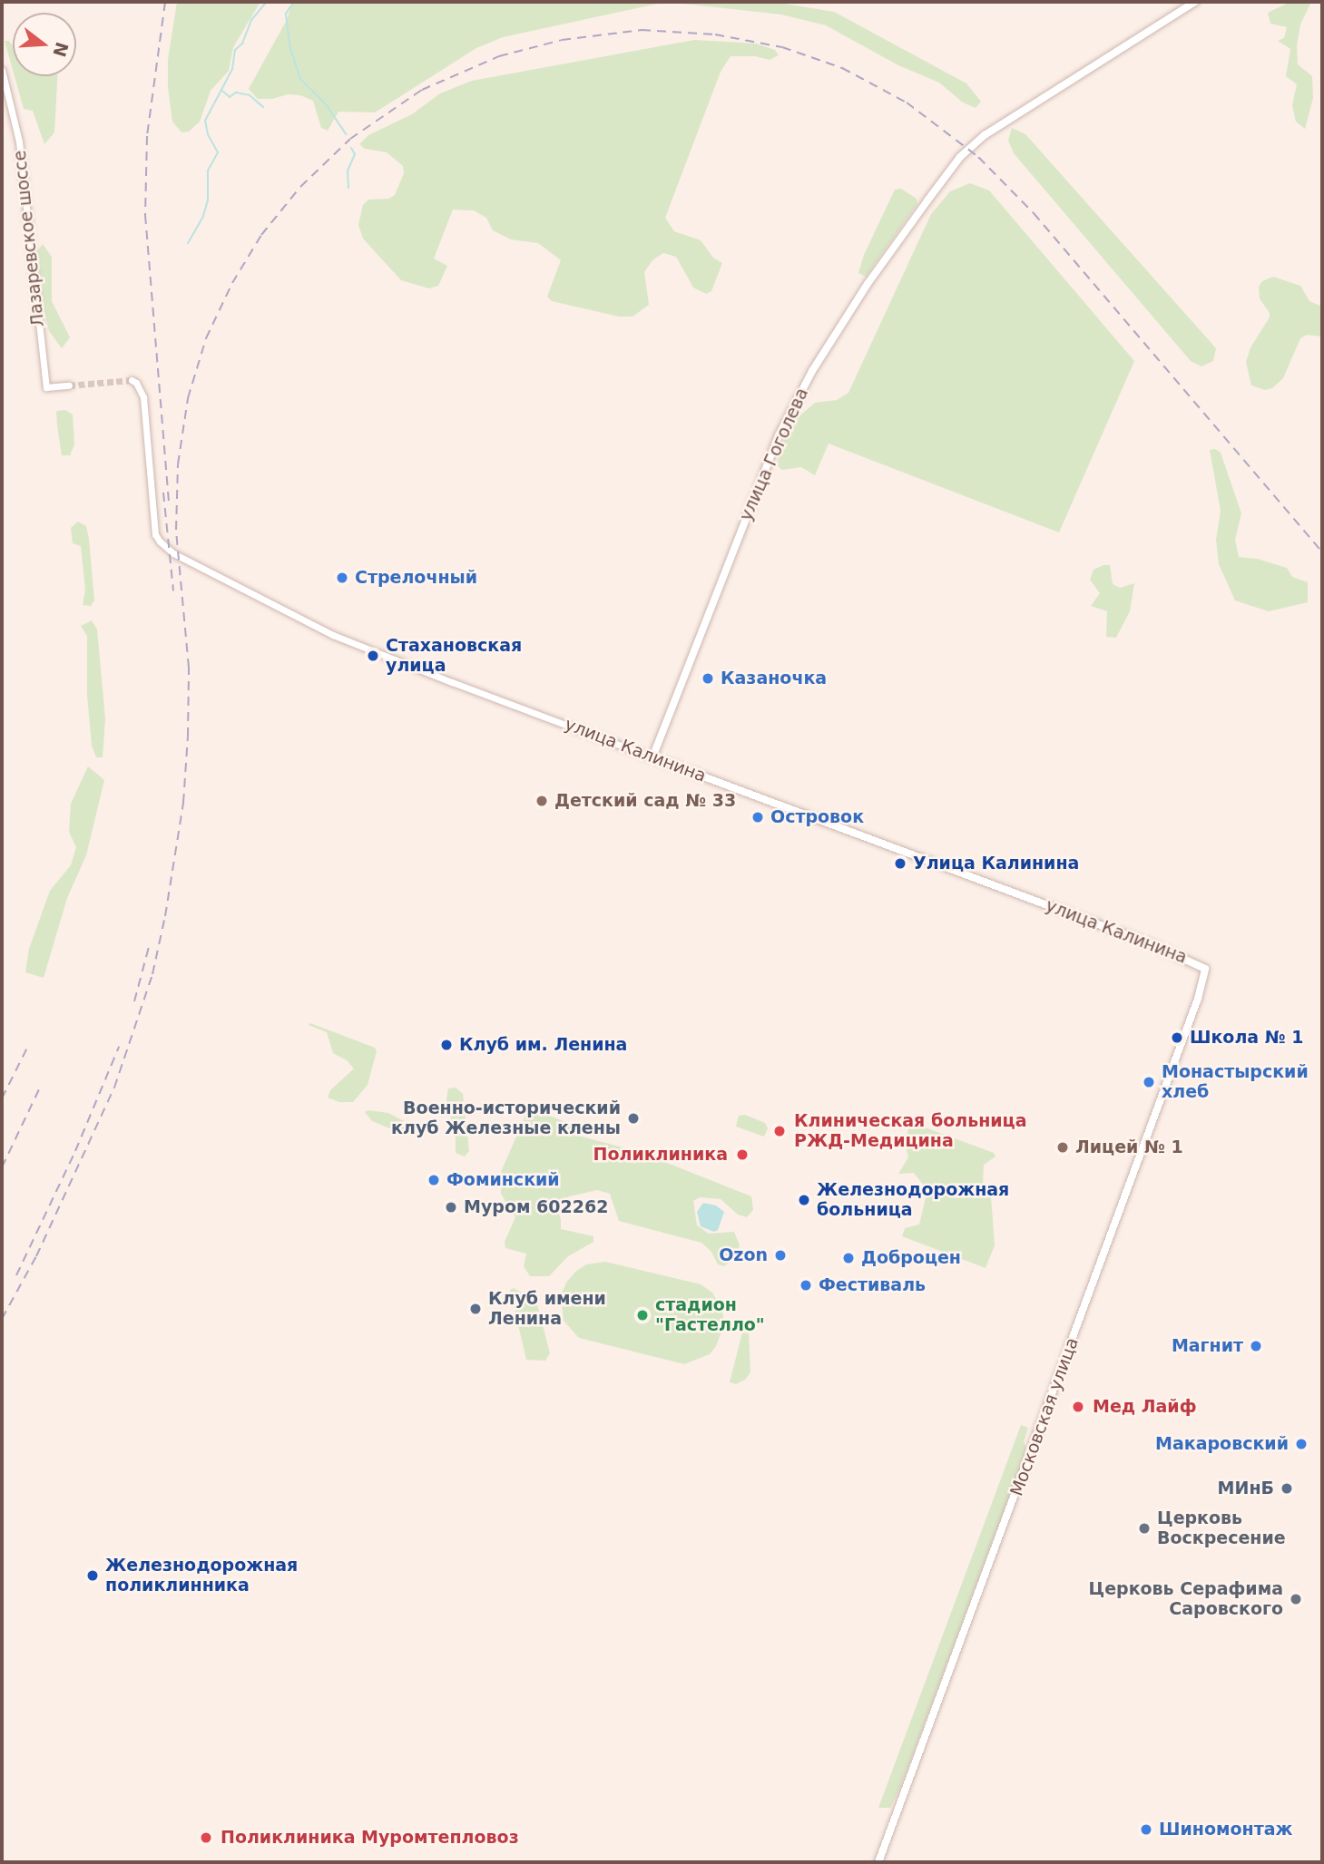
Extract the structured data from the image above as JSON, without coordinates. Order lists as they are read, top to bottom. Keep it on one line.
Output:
{"streets":{"main road":["улица Гоголева","улица Калинина","Московская улица"],"street":["Лазаревское шоссе"]},"crossings":[["улица Гоголева","улица Калинина"],["улица Калинина","Московская улица"]],"places":["Стрелочный","Стахановская улица","Казаночка","Детский сад № 33","Островок","Улица Калинина","Школа № 1","Клуб им. Ленина","Монастырский хлеб","Военно-исторический клуб Железные клены","Клиническая больница РЖД-Медицина","Лицей № 1","Поликлиника","Фоминский","Железнодорожная больница","Муром 602262","Ozon","Доброцен","Фестиваль","Клуб имени Ленина","стадион \"Гастелло\"","Магнит","Мед Лайф","Макаровский","МИнБ","Церковь Воскресение","Железнодорожная поликлинника","Церковь Серафима Саровского","Шиномонтаж","Поликлиника Муромтепловоз"],"north":"right"}
